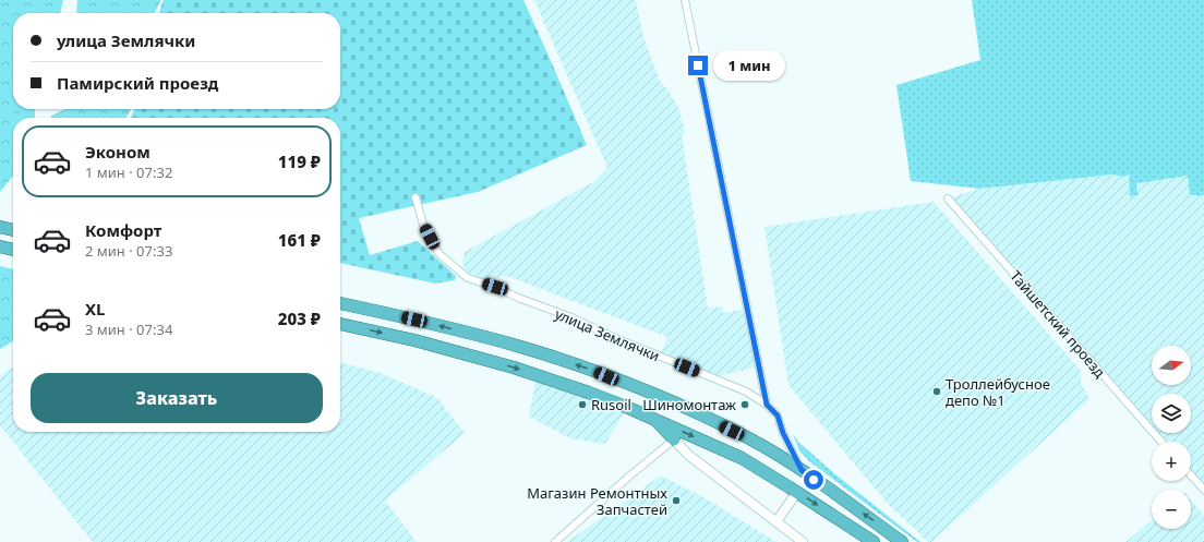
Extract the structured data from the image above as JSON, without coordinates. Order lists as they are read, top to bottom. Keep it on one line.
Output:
{"streets":{"street":["Тайшетский проезд","улица Землячки"]},"places":["Троллейбусное депо №1","Rusoil","Шиномонтаж","Магазин Ремонтных Запчастей"],"north":"right","page":{"banner":["улица Землячки","Памирский проезд"],"bubble":"1 мин","list":[{"name":"Эконом","note":"1 мин · 07:32","value":"119 ₽"},{"name":"Комфорт","note":"2 мин · 07:33","value":"161 ₽"},{"name":"XL","note":"3 мин · 07:34","value":"203 ₽"}],"map_buttons":["+","−"],"buttons":"Заказать"}}
